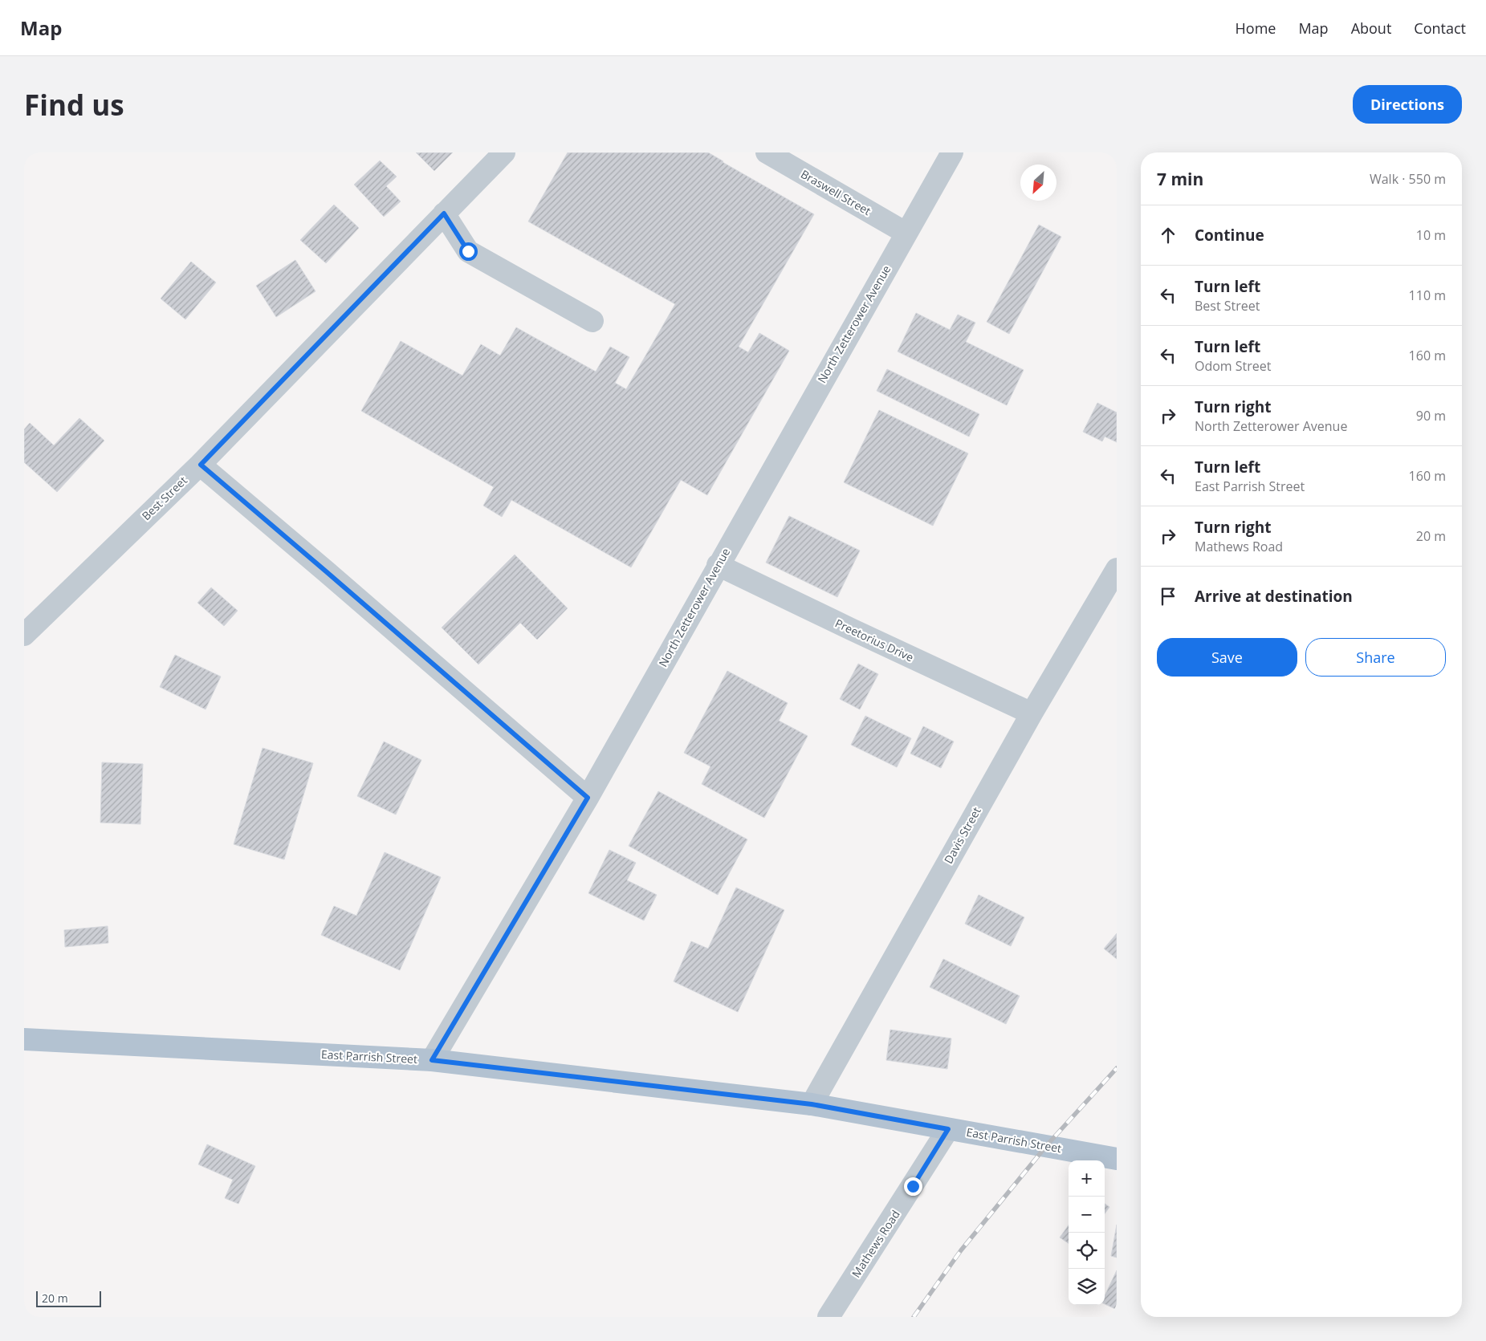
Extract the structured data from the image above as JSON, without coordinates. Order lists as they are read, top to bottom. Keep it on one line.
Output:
{"streets":{"main road":["East Parrish Street"],"street":["Braswell Street","North Zetterower Avenue","Best Street","Preetorius Drive","Davis Street","Mathews Road"]},"crossings":[["Braswell Street","North Zetterower Avenue"],["North Zetterower Avenue","Preetorius Drive"],["North Zetterower Avenue","East Parrish Street"],["Preetorius Drive","Davis Street"],["Davis Street","East Parrish Street"],["East Parrish Street","Mathews Road"]],"scale_bar":"20 m","north":"bottom left","page":{"header":"Map","nav":["Home","Map","About","Contact"],"buttons":["Directions",["Save","Share"]],"title":"Find us","heading":["7 min","Walk · 550 m"],"list":[["Continue","10 m"],["Turn left","Best Street","110 m"],["Turn left","Odom Street","160 m"],["Turn right","North Zetterower Avenue","90 m"],["Turn left","East Parrish Street","160 m"],["Turn right","Mathews Road","20 m"],"Arrive at destination"],"map_buttons":["+","−"],"scale":"20 m"}}
